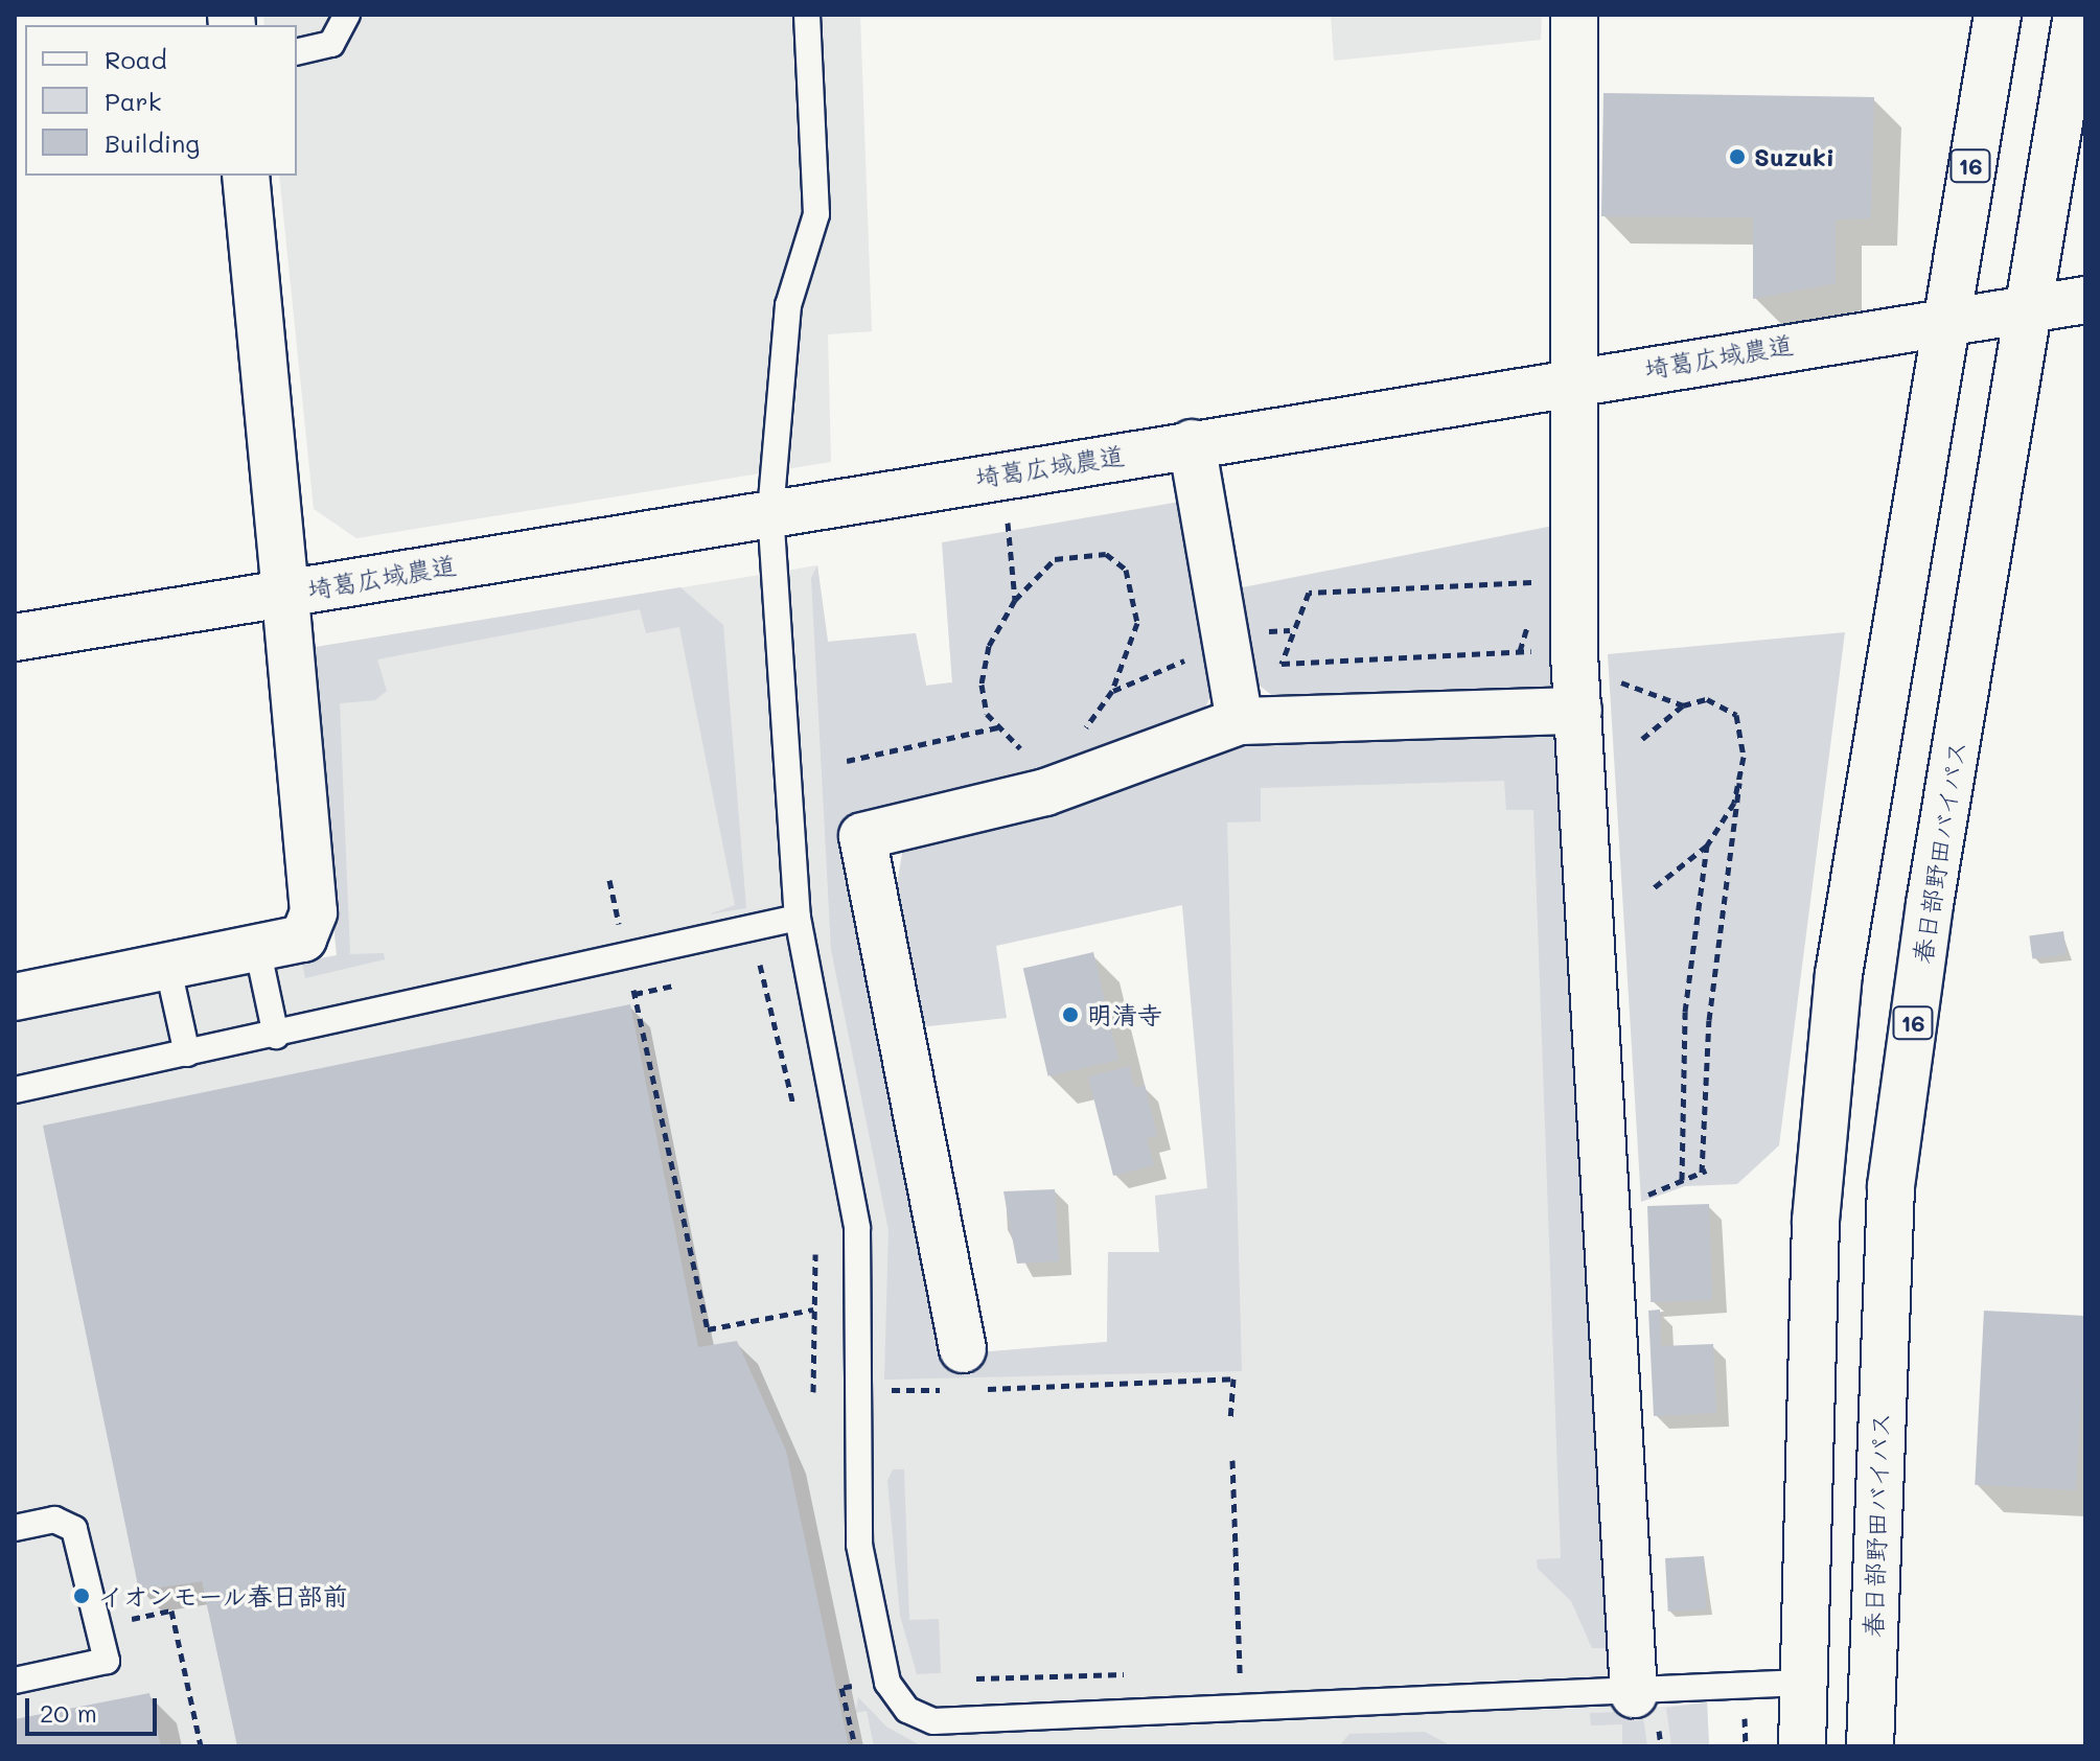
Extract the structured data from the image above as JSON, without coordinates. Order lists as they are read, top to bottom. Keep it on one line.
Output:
{"streets":{"main road":["16","埼葛広域農道","春日部野田バイパス"]},"crossings":[["16","埼葛広域農道"],["埼葛広域農道","春日部野田バイパス"]],"places":["Suzuki","明清寺","イオンモール春日部前"],"legend":["Road","Park","Building"],"scale_bar":"20 m"}
